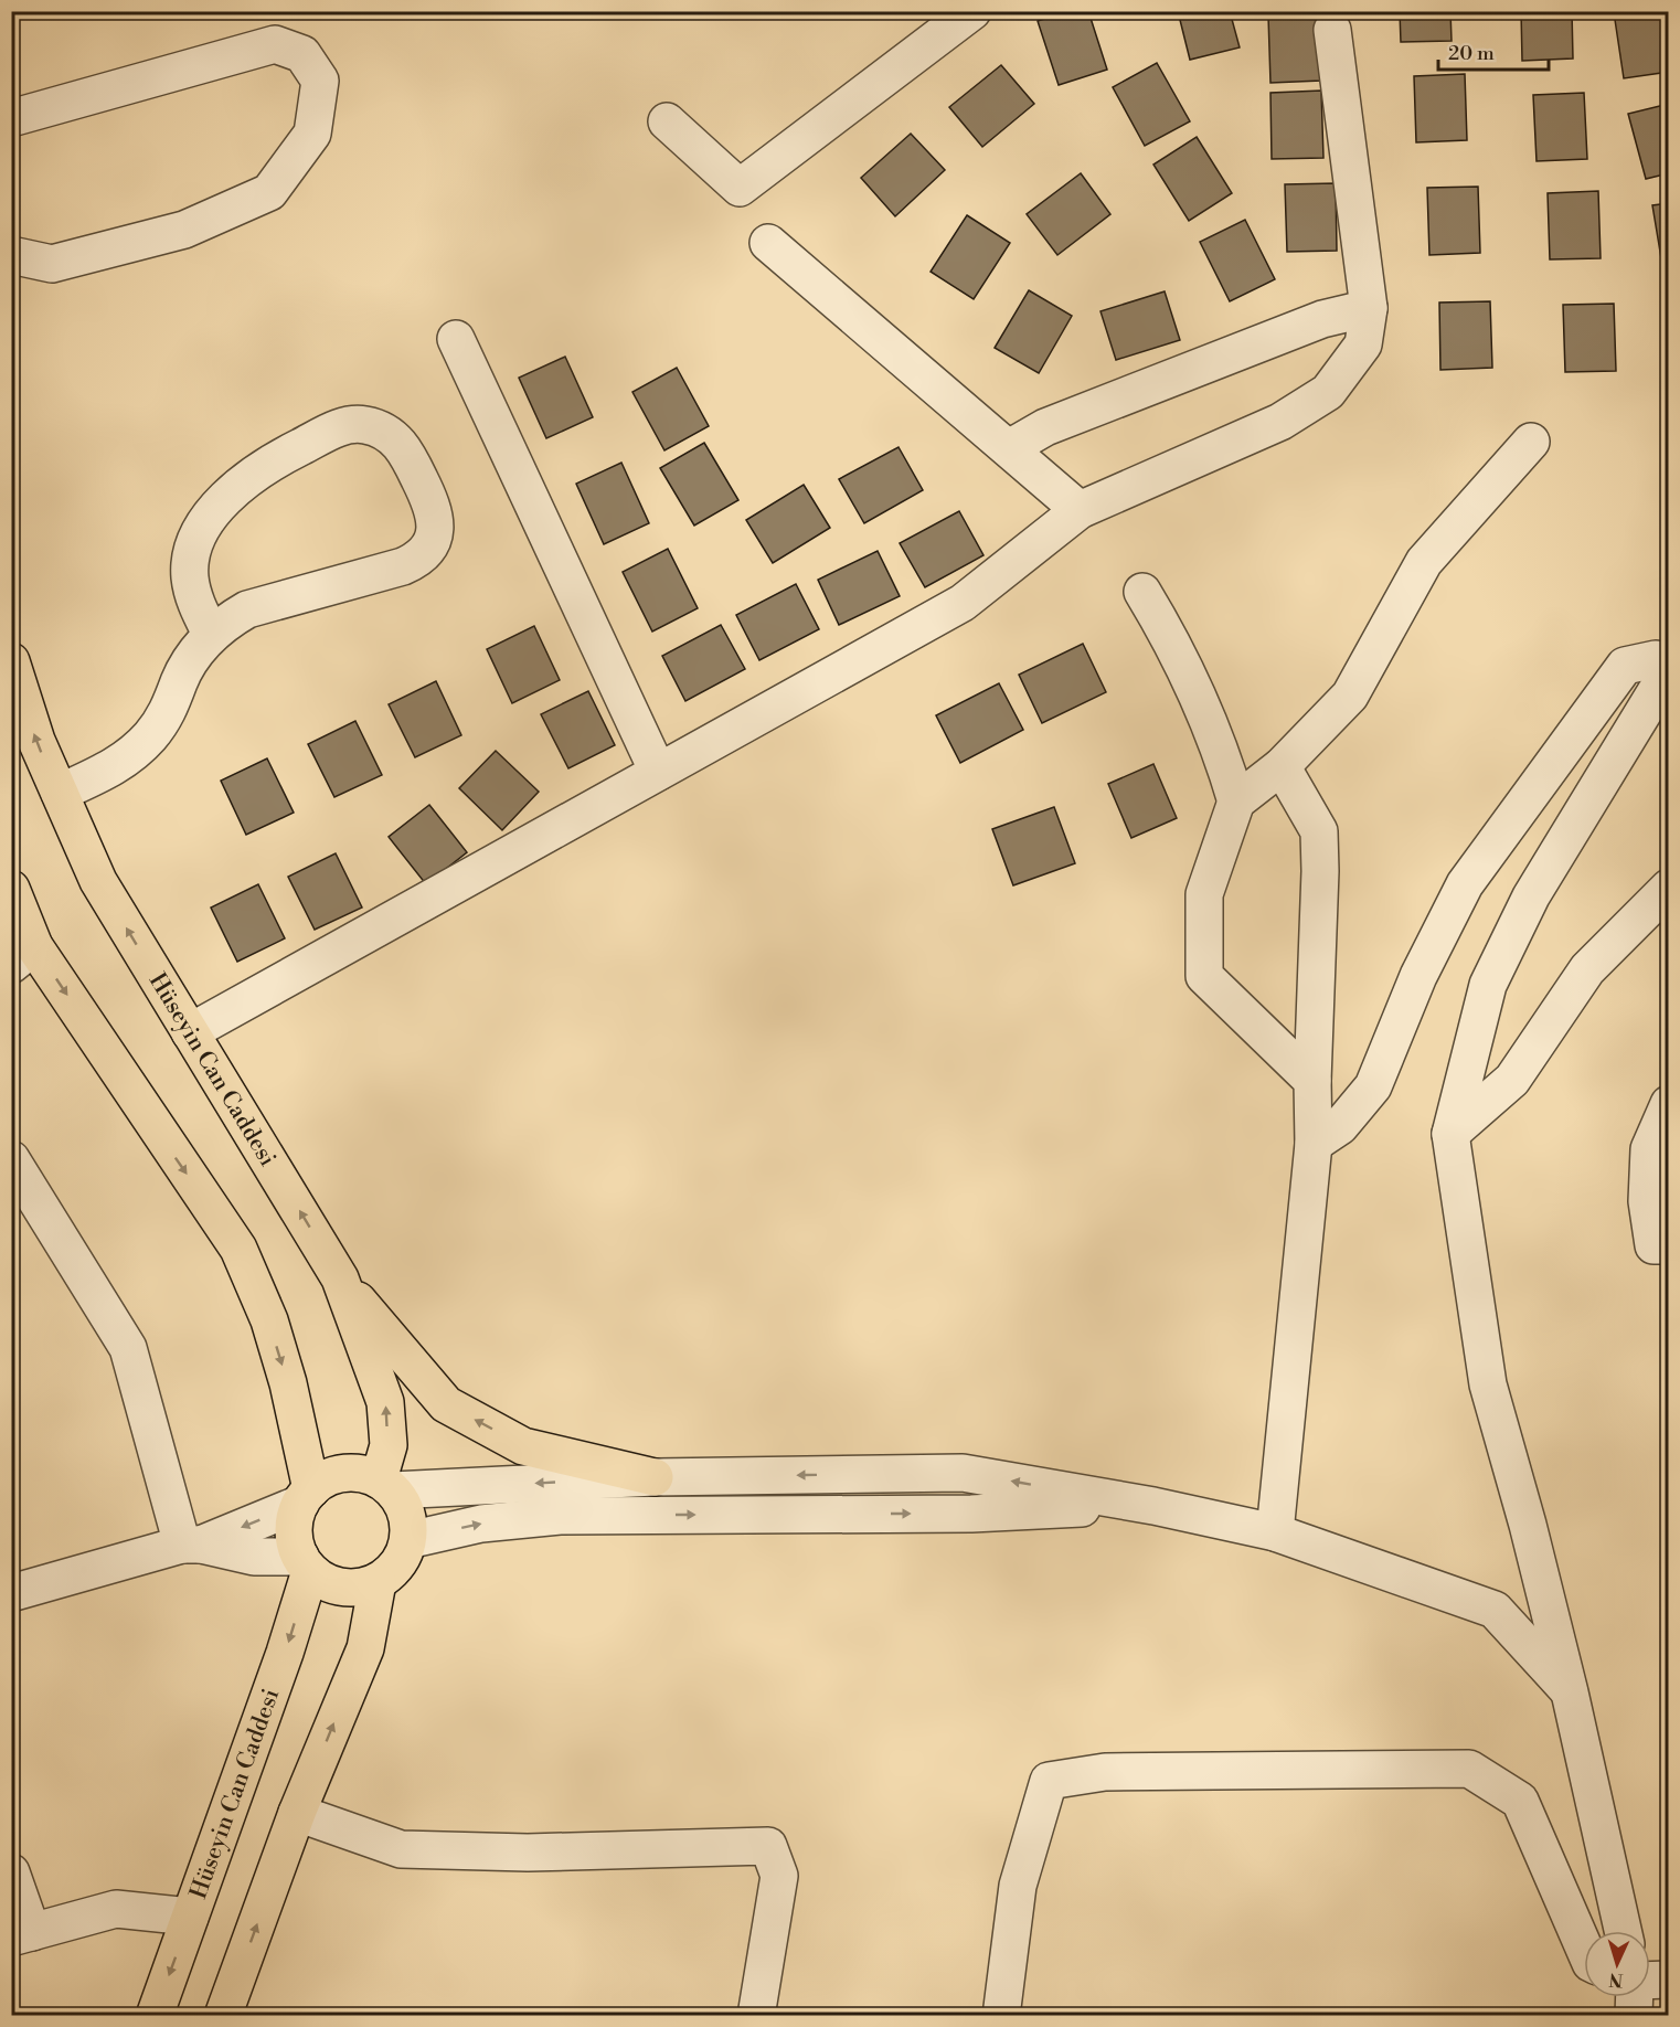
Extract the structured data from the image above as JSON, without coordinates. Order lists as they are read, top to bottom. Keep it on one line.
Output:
{"streets":{"main road":["Hüseyin Can Caddesi"]},"scale_bar":"20 m","north":"bottom"}
